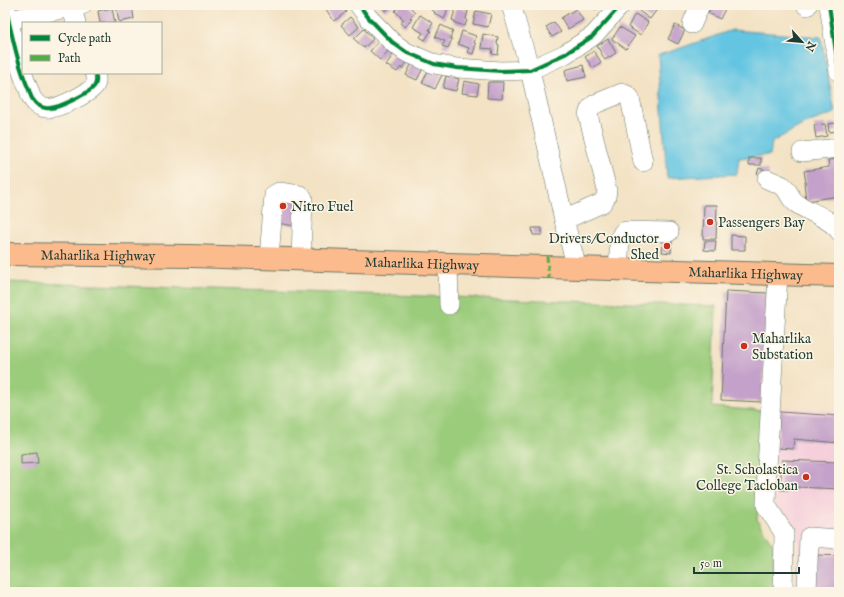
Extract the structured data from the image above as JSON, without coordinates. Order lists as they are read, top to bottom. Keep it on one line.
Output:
{"streets":{"highway":["Maharlika Highway"]},"places":["Nitro Fuel","Passengers Bay","Drivers/Conductor Shed","Maharlika Substation","St. Scholastica College Tacloban"],"legend":["Cycle path","Path"],"scale_bar":"50 m","north":"bottom right"}
